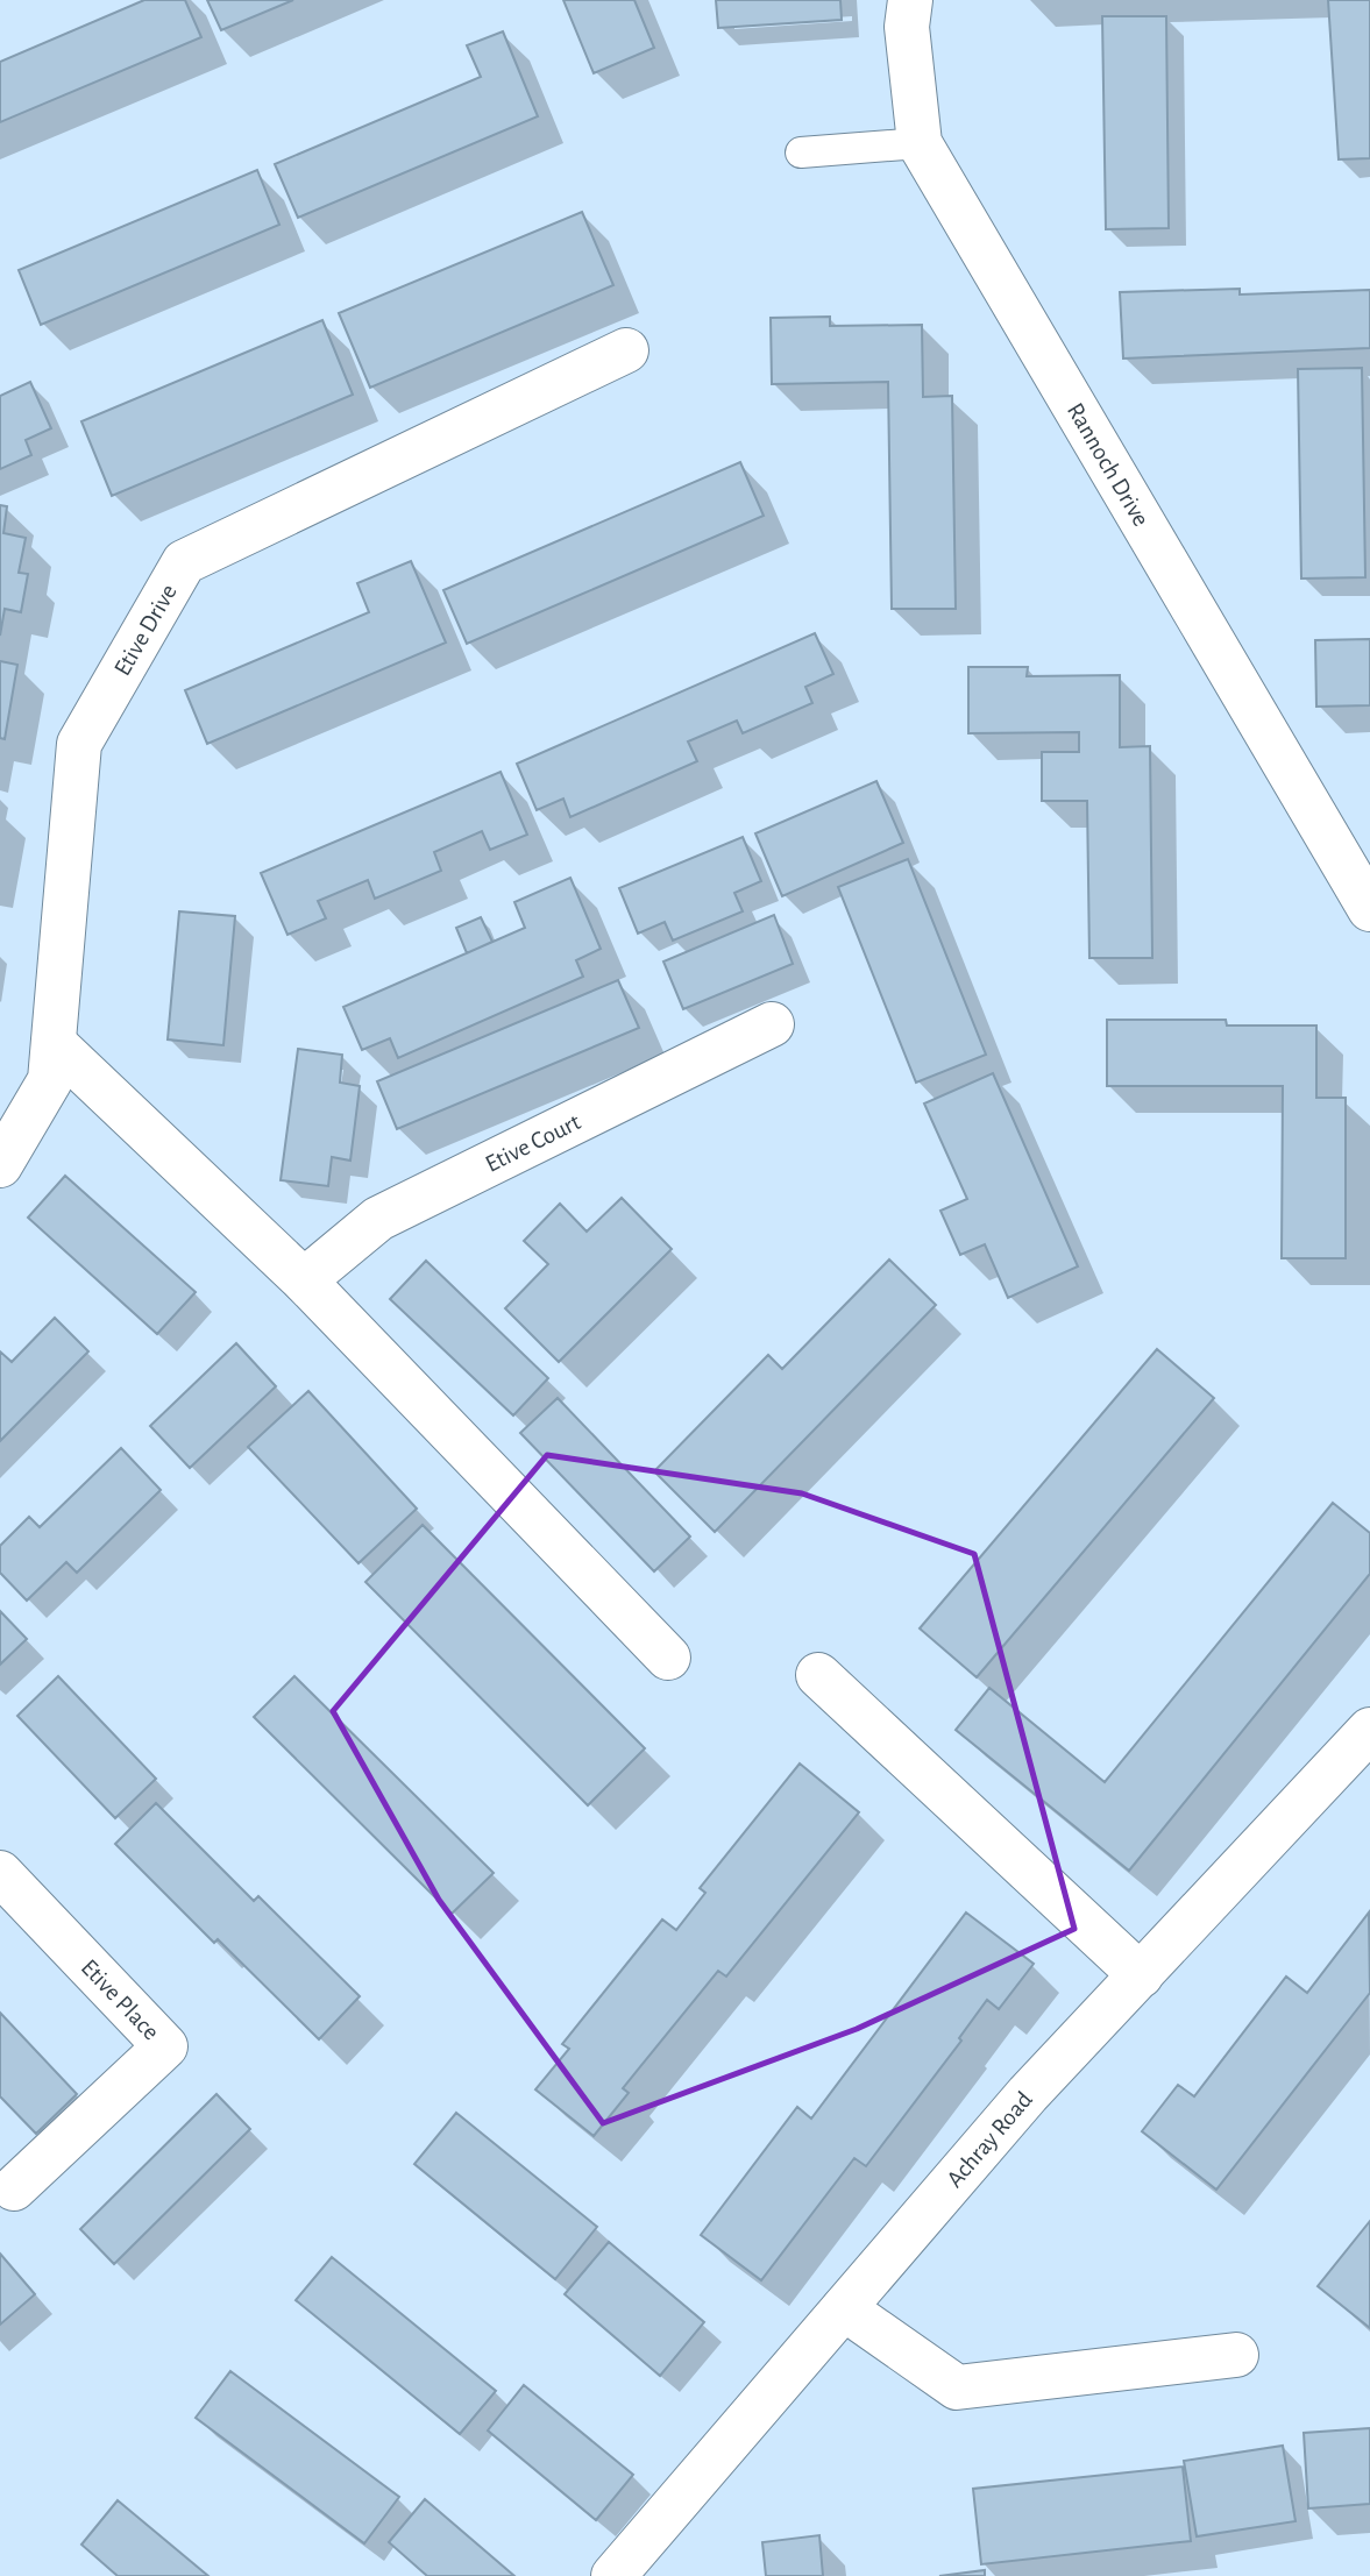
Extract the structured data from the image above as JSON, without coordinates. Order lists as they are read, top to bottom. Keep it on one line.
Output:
{"streets":{"street":["Rannoch Drive","Etive Drive","Etive Court","Etive Place","Achray Road"]}}
